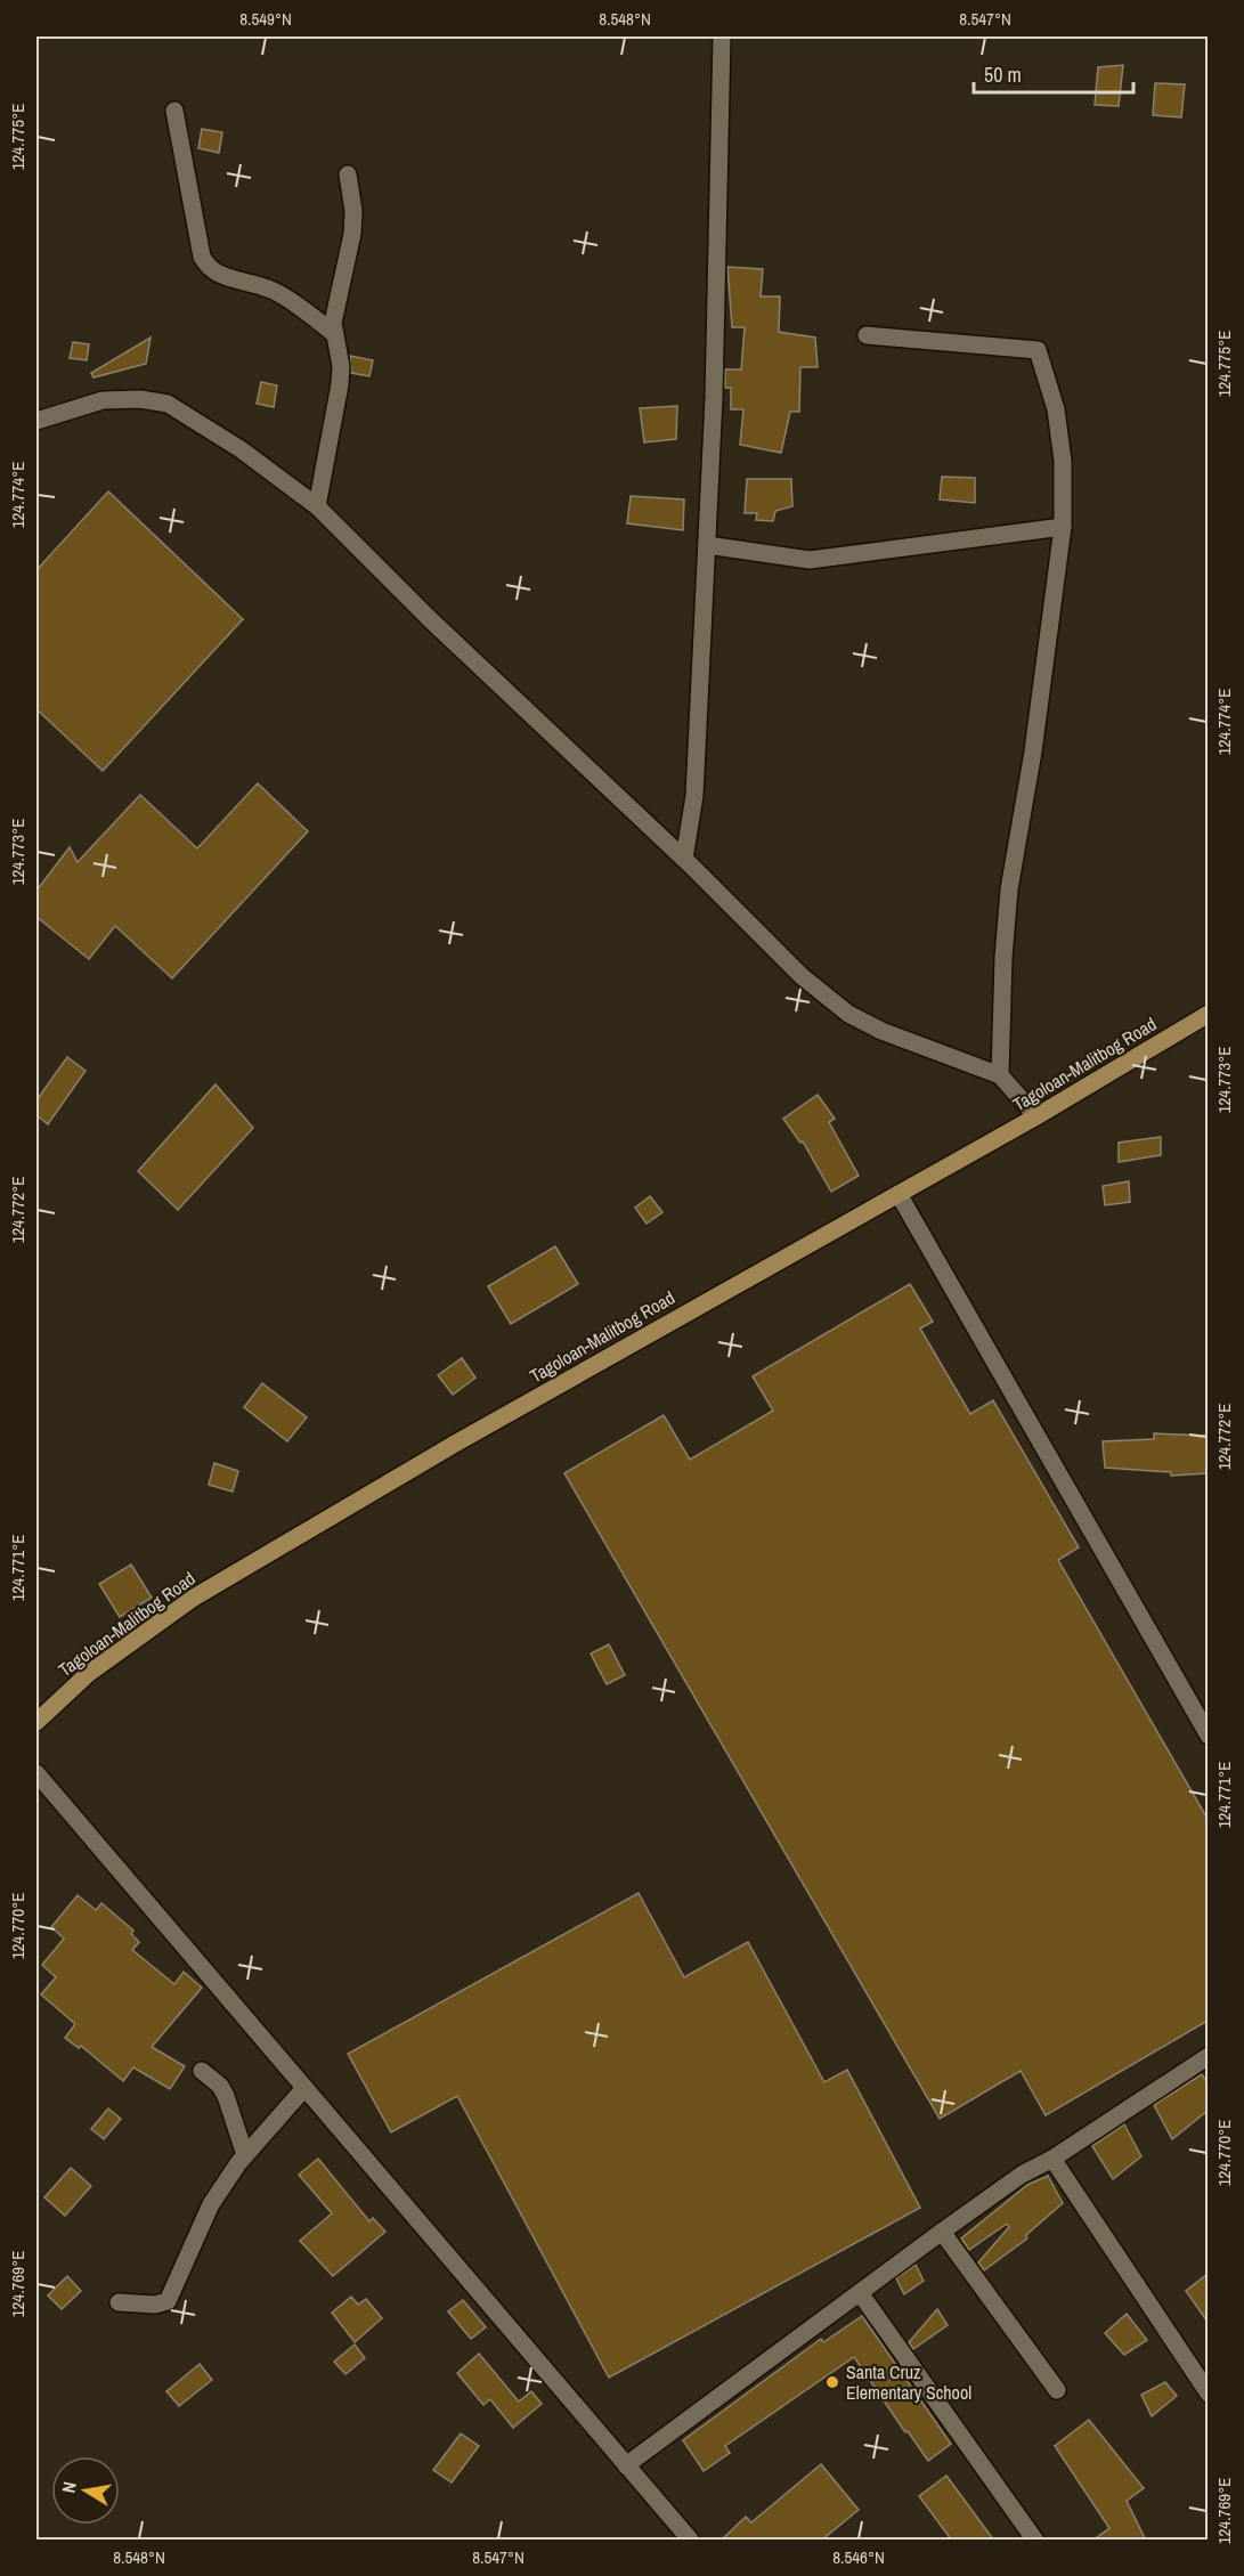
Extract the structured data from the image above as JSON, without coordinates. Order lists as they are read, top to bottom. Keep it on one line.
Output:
{"streets":{"main road":["Tagoloan-Malitbog Road"]},"places":["Santa Cruz Elementary School"],"scale_bar":"50 m","north":"left","coordinates":["8.549°N","8.548°N","8.547°N","124.775°E","124.774°E","124.773°E","124.772°E","124.771°E","124.770°E","124.769°E","8.546°N"]}
